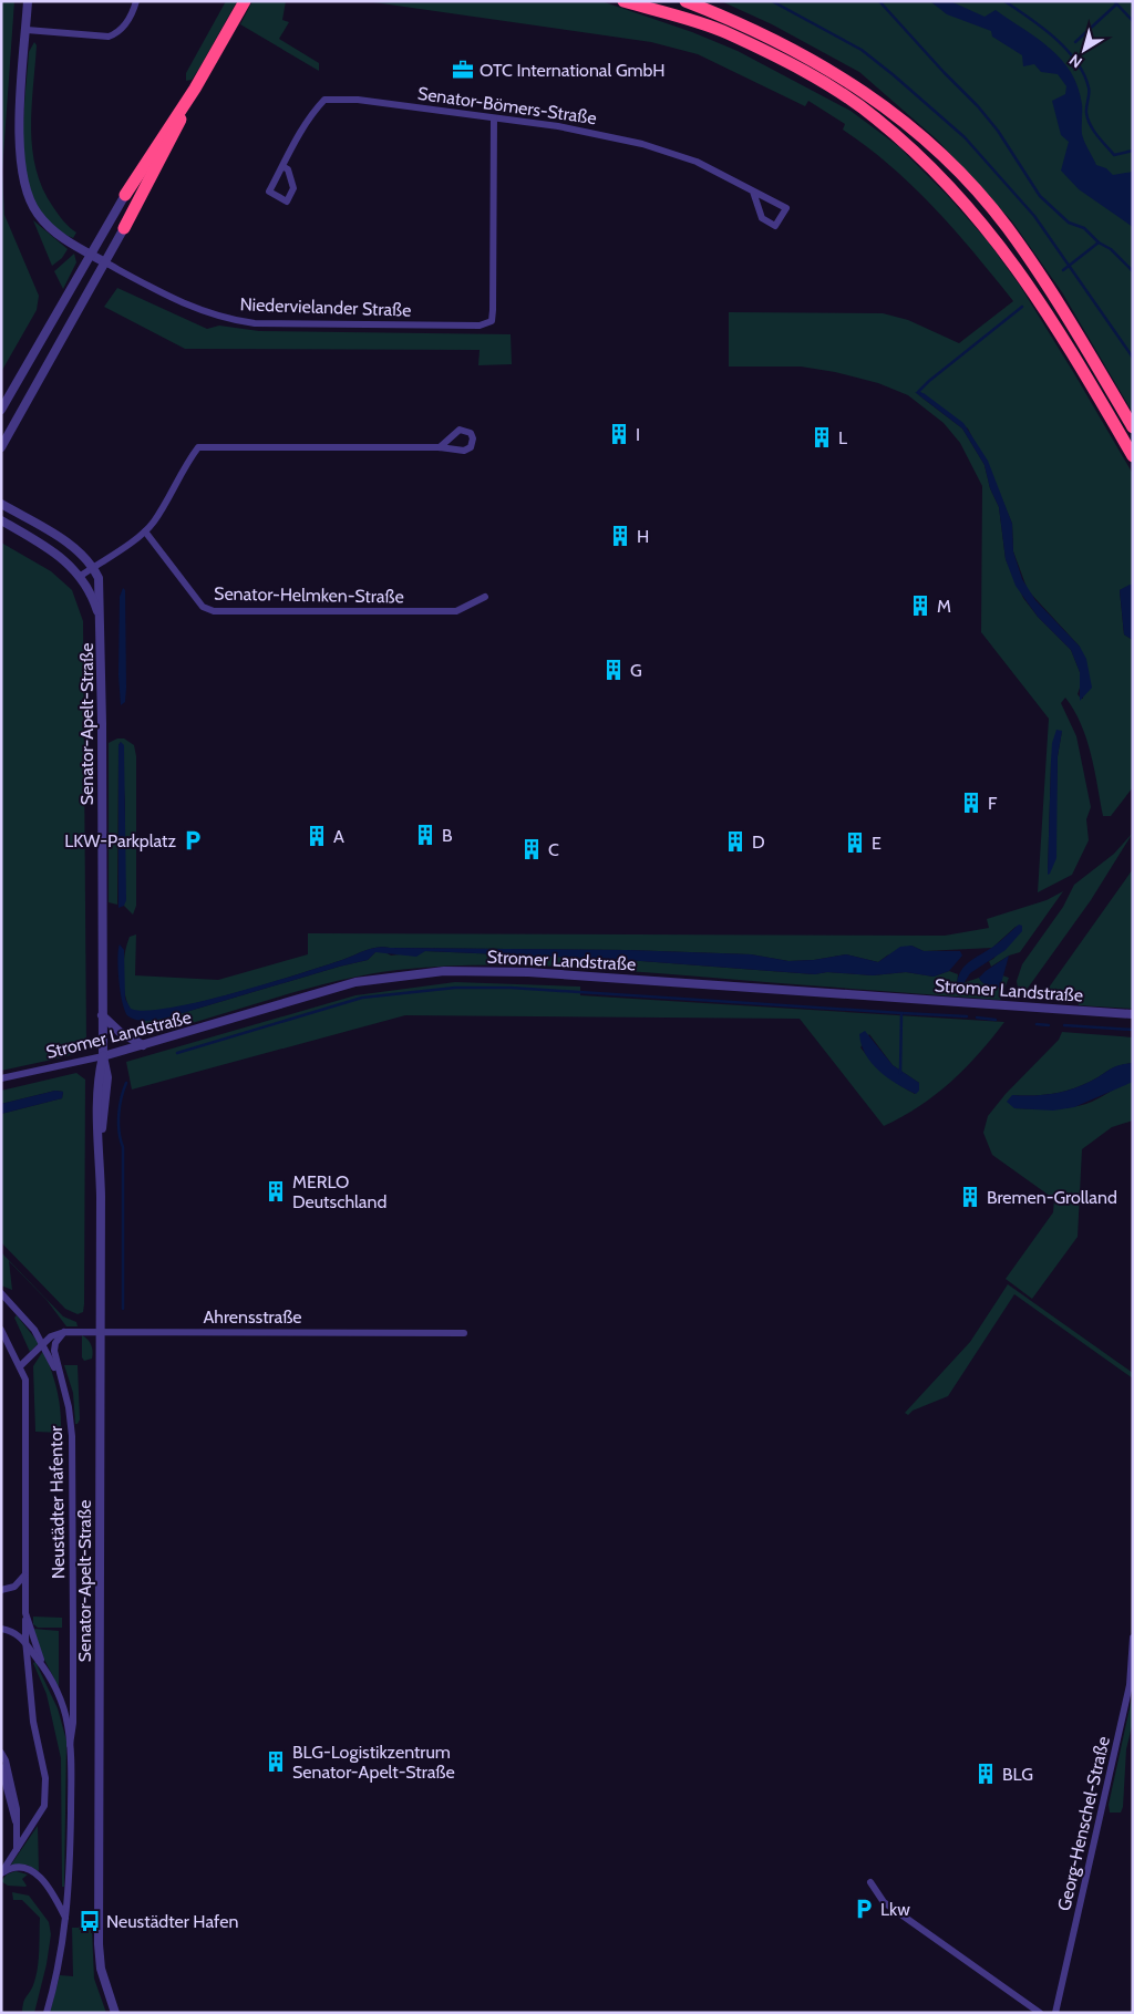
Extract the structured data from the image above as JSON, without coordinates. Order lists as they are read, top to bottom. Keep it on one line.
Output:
{"streets":{"street":["Senator-Bömers-Straße","Niedervielander Straße","Senator-Helmken-Straße","Senator-Apelt-Straße","Stromer Landstraße","Ahrensstraße","Neustädter Hafentor","Georg-Henschel-Straße"]},"crossings":[["Senator-Bömers-Straße","Niedervielander Straße"],["Senator-Apelt-Straße","Stromer Landstraße"],["Senator-Apelt-Straße","Ahrensstraße"],["Ahrensstraße","Neustädter Hafentor"]],"places":{"office":["OTC International GmbH"],"building":["I","L","H","M","G","F","B","A","D","E","C","MERLO Deutschland","Bremen-Grolland","BLG-Logistikzentrum Senator-Apelt-Straße","BLG"],"parking":["LKW-Parkplatz","Lkw"],"bus stop":["Neustädter Hafen"]},"north":"bottom left"}
